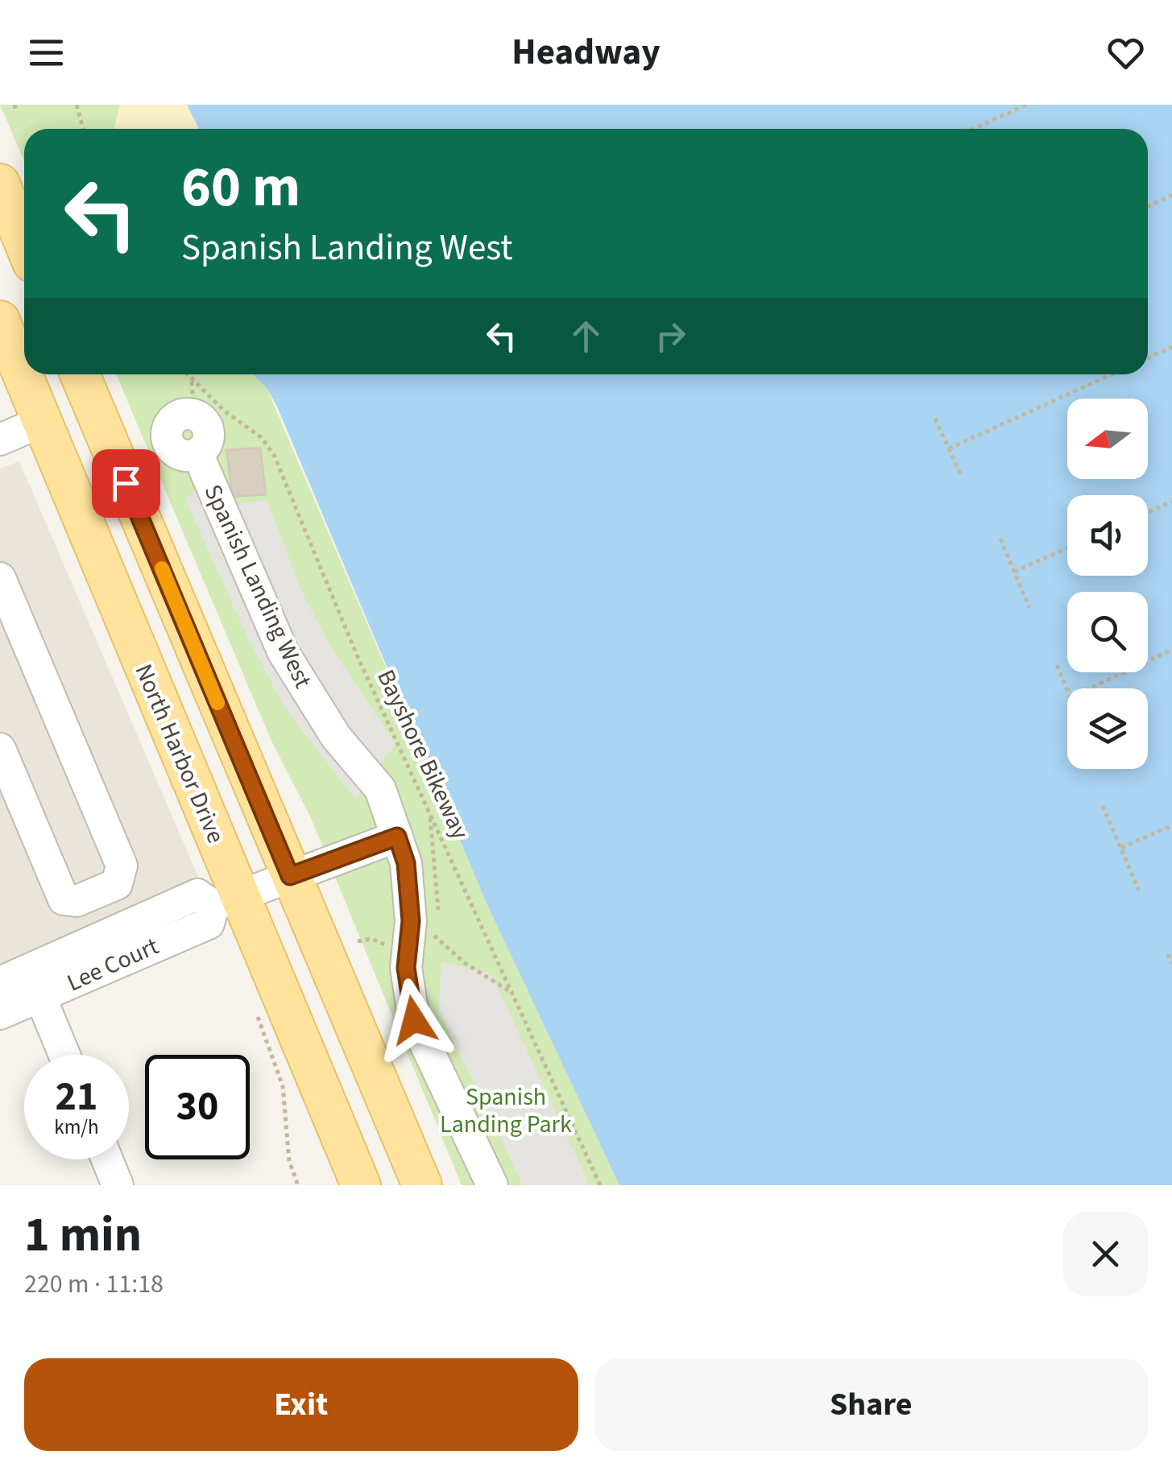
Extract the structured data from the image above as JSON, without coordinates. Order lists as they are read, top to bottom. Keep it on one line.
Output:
{"streets":{"main road":["North Harbor Drive"],"street":["Spanish Landing West","Lee Court"],"path":["Bayshore Bikeway"]},"crossings":[["North Harbor Drive","Lee Court"]],"parks":["Spanish Landing Park"],"north":"left","page":{"header":"Headway","turn":["60 m","Spanish Landing West"],"speed":"21 km/h","limit":"30","heading":["1 min","220 m · 11:18"],"buttons":["Exit","Share"]}}
